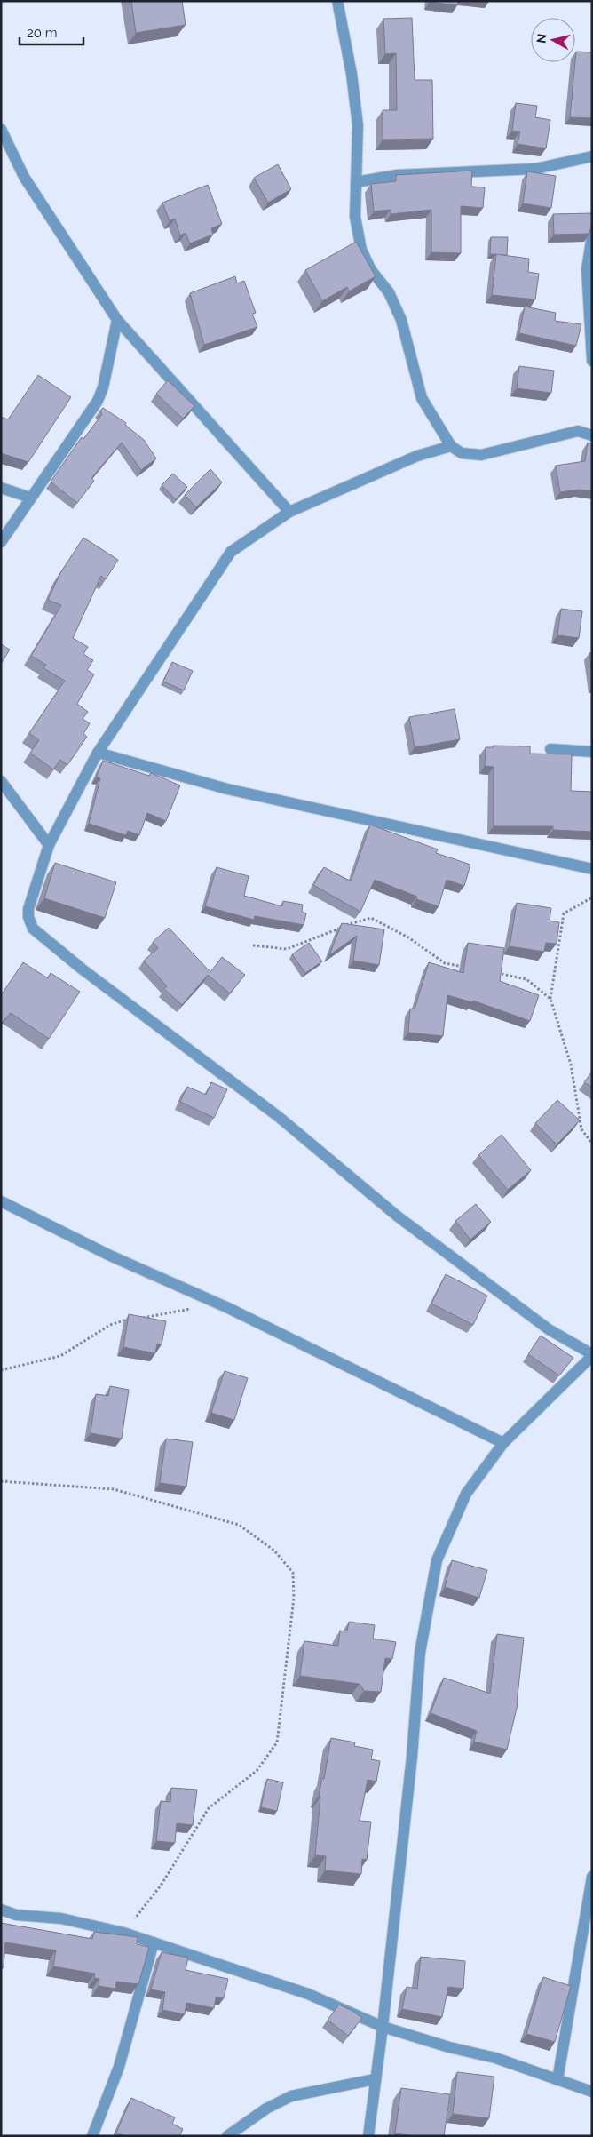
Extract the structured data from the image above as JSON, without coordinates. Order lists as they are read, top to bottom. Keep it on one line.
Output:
{"scale_bar":"20 m","north":"left"}
